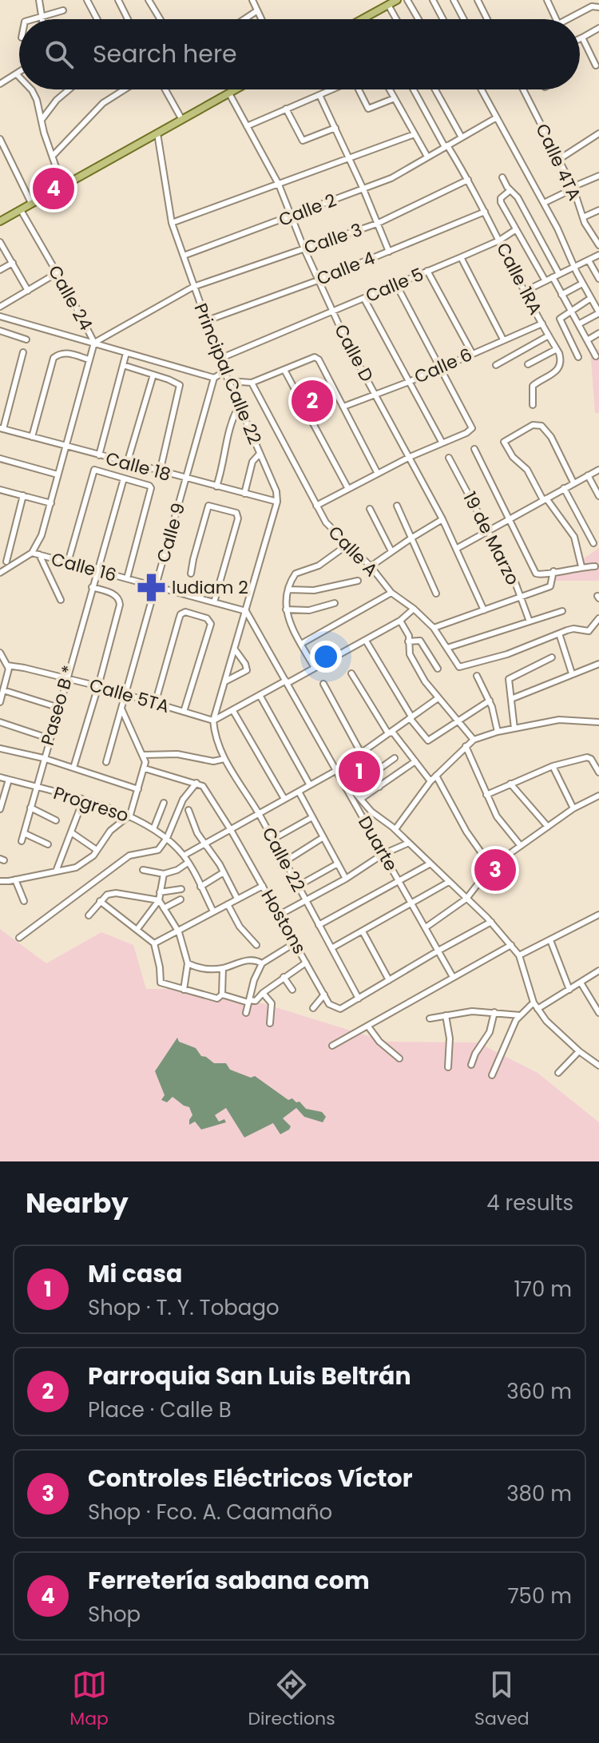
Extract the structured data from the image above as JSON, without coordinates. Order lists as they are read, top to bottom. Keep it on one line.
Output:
{"streets":{"street":["Calle 4TA","Calle 2","Calle 3","Calle 4","Calle 1RA","Calle 5","Calle 24","Calle D","Calle 6","Principal Calle 22","Calle 18","Calle 9","19 de Marzo","Calle A","Calle 16","Calle 5TA","Paseo B *","Progreso","Duarte","Calle 22","Hostons"]},"crossings":[["Calle 2","Calle D"],["Calle 2","Principal Calle 22"],["Calle 3","Calle 1RA"],["Calle 3","Calle 24"],["Calle 3","Calle D"],["Calle 3","Principal Calle 22"],["Calle 4","Calle 1RA"],["Calle 4","Calle D"],["Calle 4","Principal Calle 22"],["Calle 1RA","Calle 5"],["Calle 1RA","Calle 6"],["Calle 5","Calle D"],["Calle 5","Principal Calle 22"],["Calle 24","Calle 18"],["Calle 24","Calle 16"],["Calle D","Calle 6"],["Principal Calle 22","Calle 18"],["Calle 18","Calle 9"],["Calle 9","Calle 16"],["Calle 9","Calle 5TA"],["Calle 16","Paseo B *"],["Calle 16","Duarte"],["Calle 5TA","Paseo B *"],["Calle 5TA","Calle 22"],["Paseo B *","Progreso"],["Calle 22","Hostons"]],"places":{"pharmacy":["ludiam 2"]},"page":{"search":"Search here","pins":["4","2","1","3"],"heading":["Nearby","4 results"],"list":[{"mark":"1","name":"Mi casa","note":"Shop · T. Y. Tobago","value":"170 m"},{"mark":"2","name":"Parroquia San Luis Beltrán","note":"Place · Calle B","value":"360 m"},{"mark":"3","name":"Controles Eléctricos Víctor","note":"Shop · Fco. A. Caamaño","value":"380 m"},{"mark":"4","name":"Ferretería sabana com","note":"Shop","value":"750 m"}],"nav":["Map","Directions","Saved"]}}
